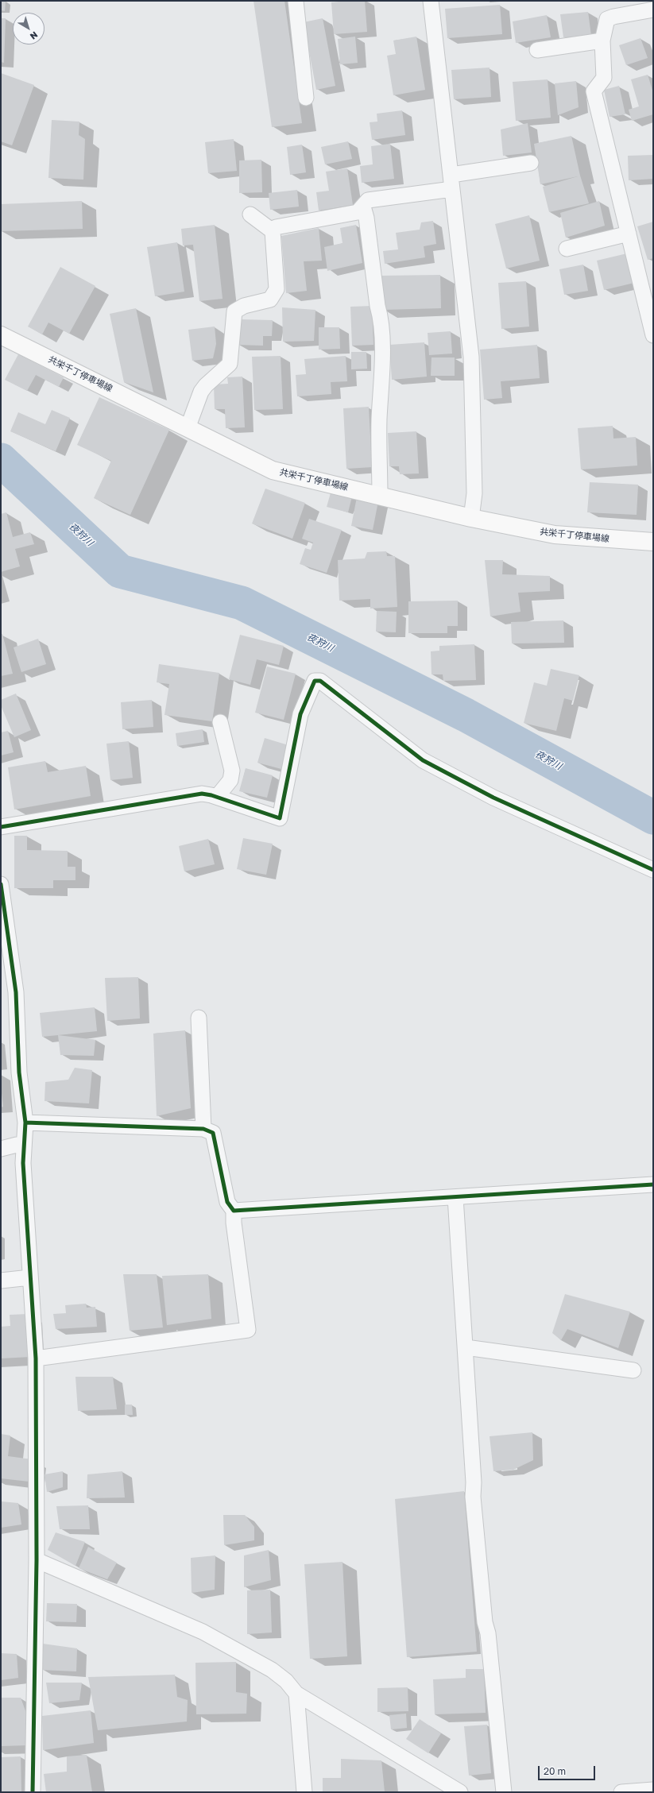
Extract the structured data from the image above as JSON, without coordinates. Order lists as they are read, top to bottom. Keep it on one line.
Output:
{"streets":{"main road":["共栄千丁停車場線"]},"water":["夜狩川"],"scale_bar":"20 m","north":"bottom right"}
